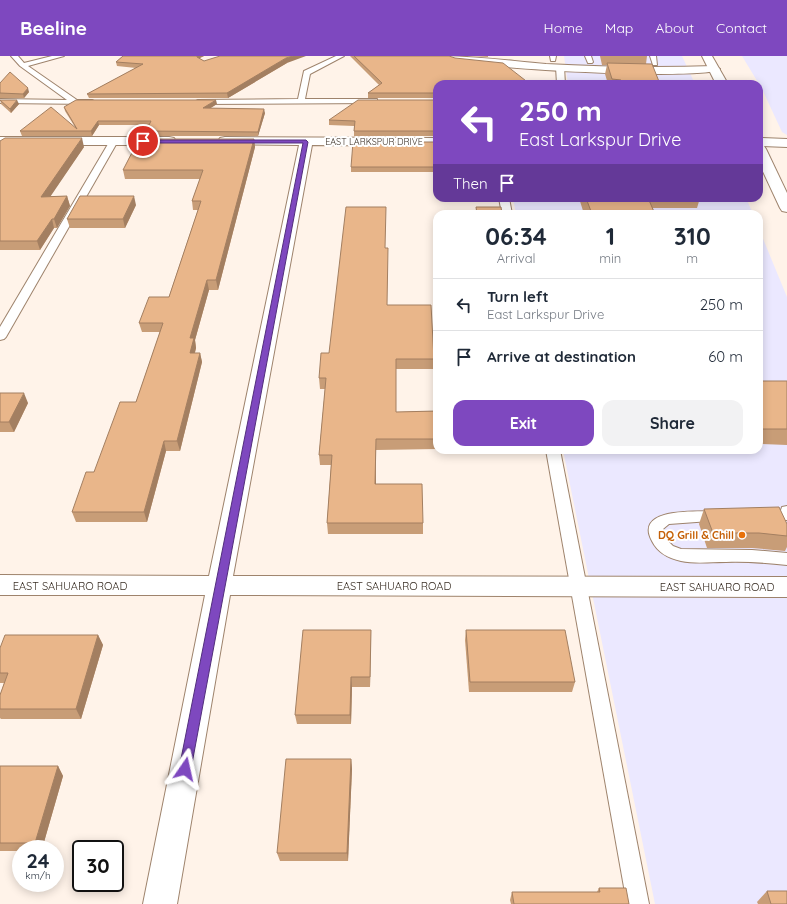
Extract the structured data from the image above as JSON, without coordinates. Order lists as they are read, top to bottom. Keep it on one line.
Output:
{"streets":{"street":["EAST LARKSPUR DRIVE","EAST SAHUARO ROAD"]},"places":["DQ Grill & Chill"],"page":{"header":"Beeline","nav":["Home","Map","About","Contact"],"turn":["250 m","East Larkspur Drive"],"then":"Then","eta":["06:34","Arrival","1","min","310","m"],"list":[{"name":"Turn left","note":"East Larkspur Drive","value":"250 m"},{"name":"Arrive at destination","value":"60 m"}],"buttons":["Exit","Share"],"speed":"24 km/h","limit":"30"}}
